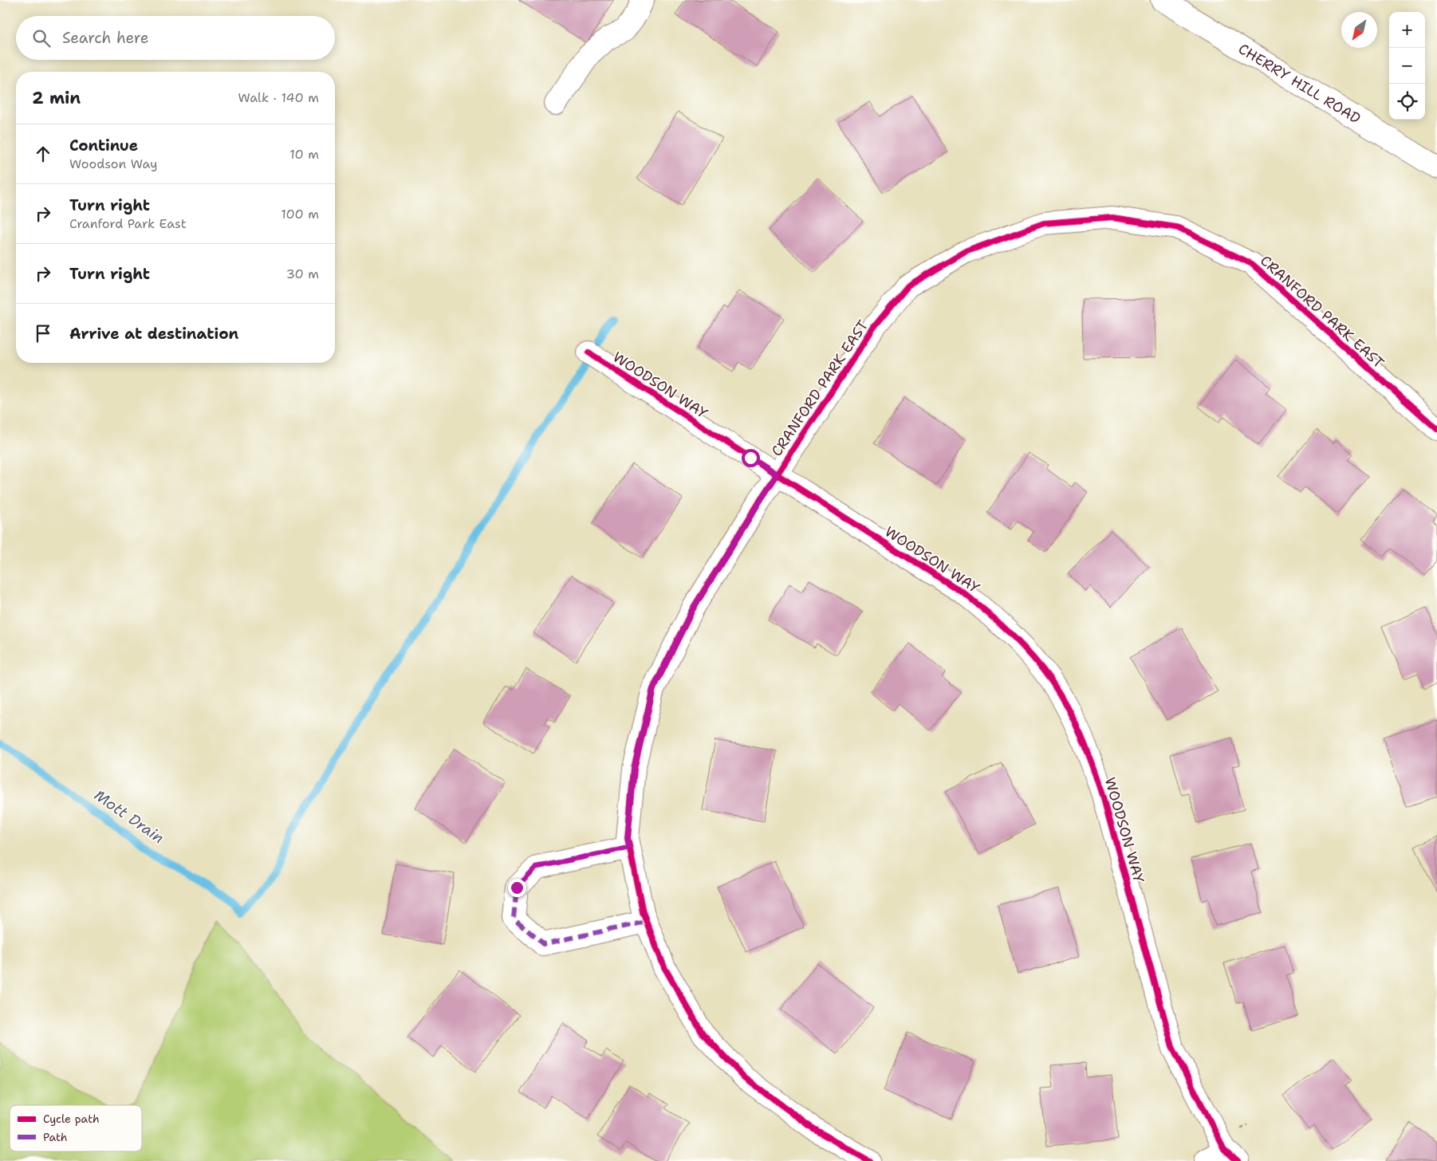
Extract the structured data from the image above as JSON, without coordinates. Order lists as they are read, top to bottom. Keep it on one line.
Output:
{"streets":{"street":["CHERRY HILL ROAD","CRANFORD PARK EAST","WOODSON WAY"]},"crossings":[["CRANFORD PARK EAST","WOODSON WAY"]],"water":["Mott Drain"],"legend":["Cycle path","Path"],"north":"bottom left","page":{"map_buttons":["+","−"],"search":"Search here","heading":["2 min","Walk · 140 m"],"list":[["Continue","Woodson Way","10 m"],["Turn right","Cranford Park East","100 m"],["Turn right","30 m"],"Arrive at destination"]}}
